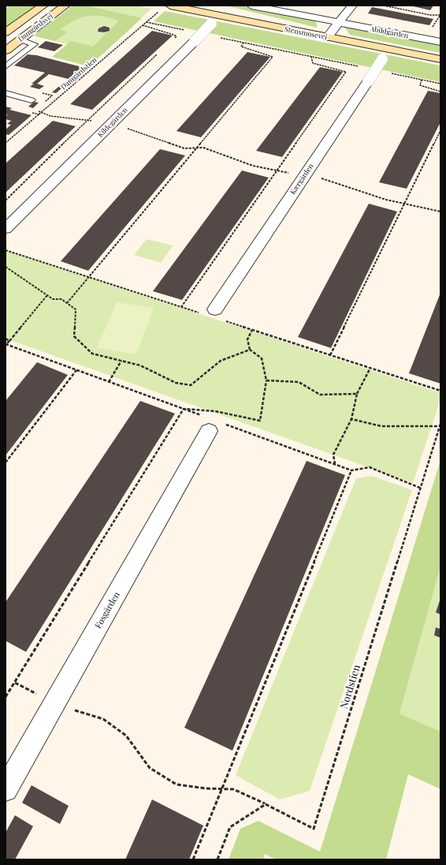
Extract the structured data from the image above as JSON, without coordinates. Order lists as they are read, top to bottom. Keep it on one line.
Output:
{"streets":{"street":["Damgårdsvej","Abildgården","Stensmosevej","Kildegården","Kærgården","Fosgården"],"path":["Damgårdstien","Nordstien"]},"crossings":[["Stensmosevej","Kildegården"],["Stensmosevej","Kærgården"]]}
